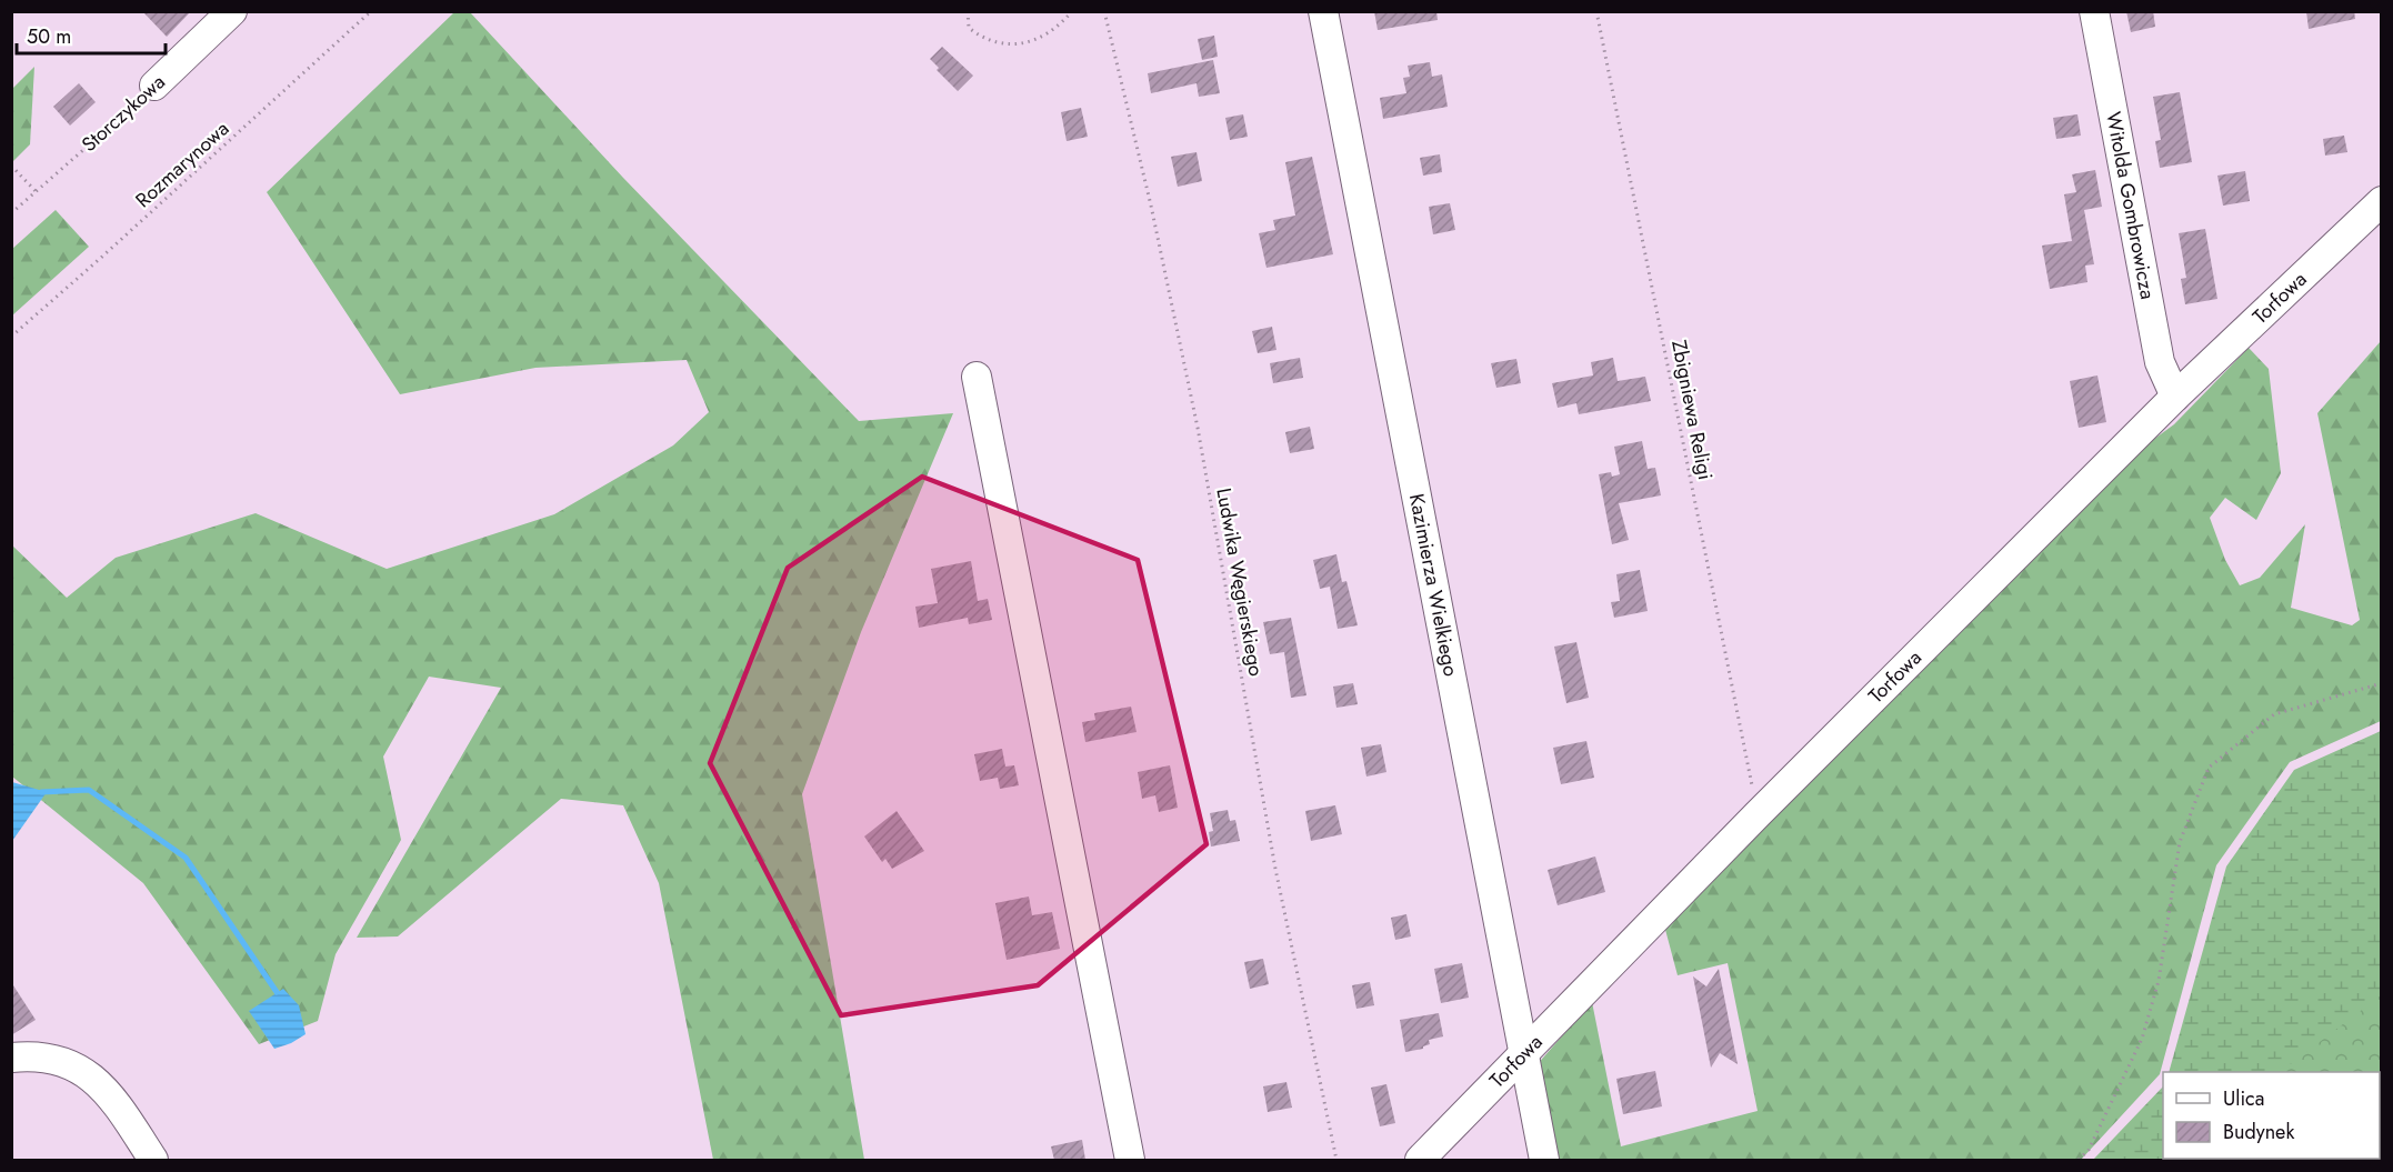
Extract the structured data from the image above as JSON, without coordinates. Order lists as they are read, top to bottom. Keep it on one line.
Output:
{"streets":{"street":["Storczykowa","Witolda Gombrowicza","Torfowa","Kazimierza Wielkiego"],"path":["Rozmarynowa","Zbigniewa Religi","Ludwika Węgierskiego"]},"crossings":[["Witolda Gombrowicza","Torfowa"],["Torfowa","Zbigniewa Religi"],["Torfowa","Kazimierza Wielkiego"]],"legend":["Ulica","Budynek"],"scale_bar":"50 m"}
